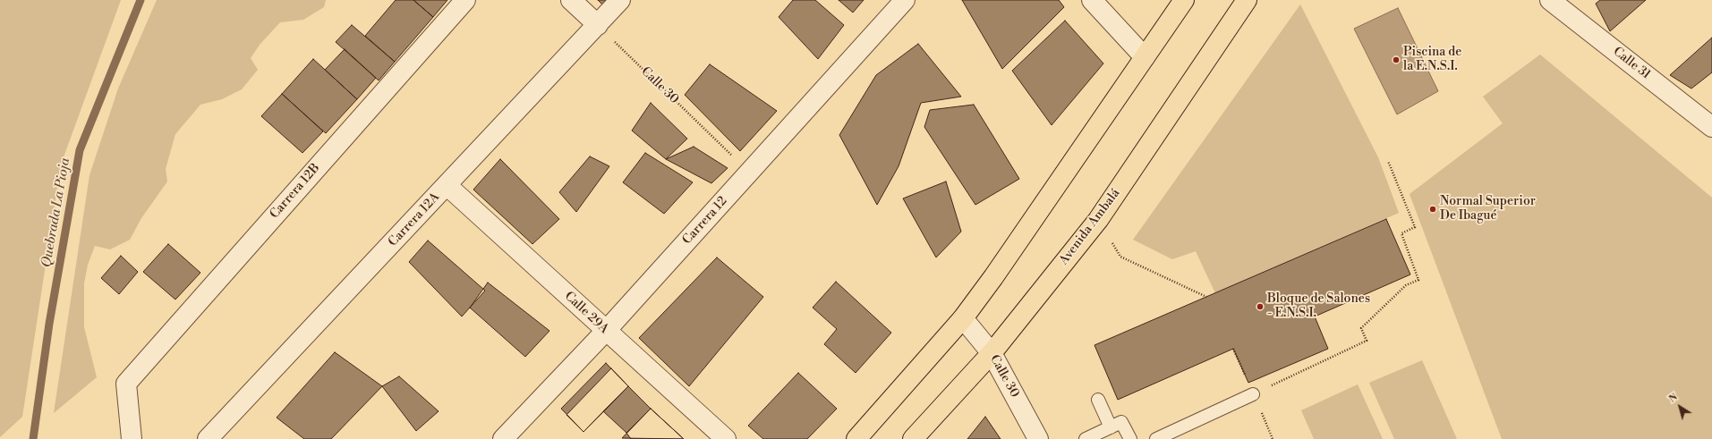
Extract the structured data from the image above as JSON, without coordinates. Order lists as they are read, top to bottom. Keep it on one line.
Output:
{"streets":{"main road":["Avenida Ambalá"],"street":["Calle 31","Calle 30","Carrera 12B","Carrera 12A","Carrera 12","Calle 29A"]},"crossings":[["Calle 30","Carrera 12A"],["Calle 30","Carrera 12"],["Calle 30","Avenida Ambalá"],["Carrera 12A","Calle 29A"],["Carrera 12","Calle 29A"]],"water":["Quebrada La Pioja"],"places":["Piscina de la E.N.S.I.","Normal Superior De Ibagué","Bloque de Salones - E.N.S.I."],"north":"top left"}
